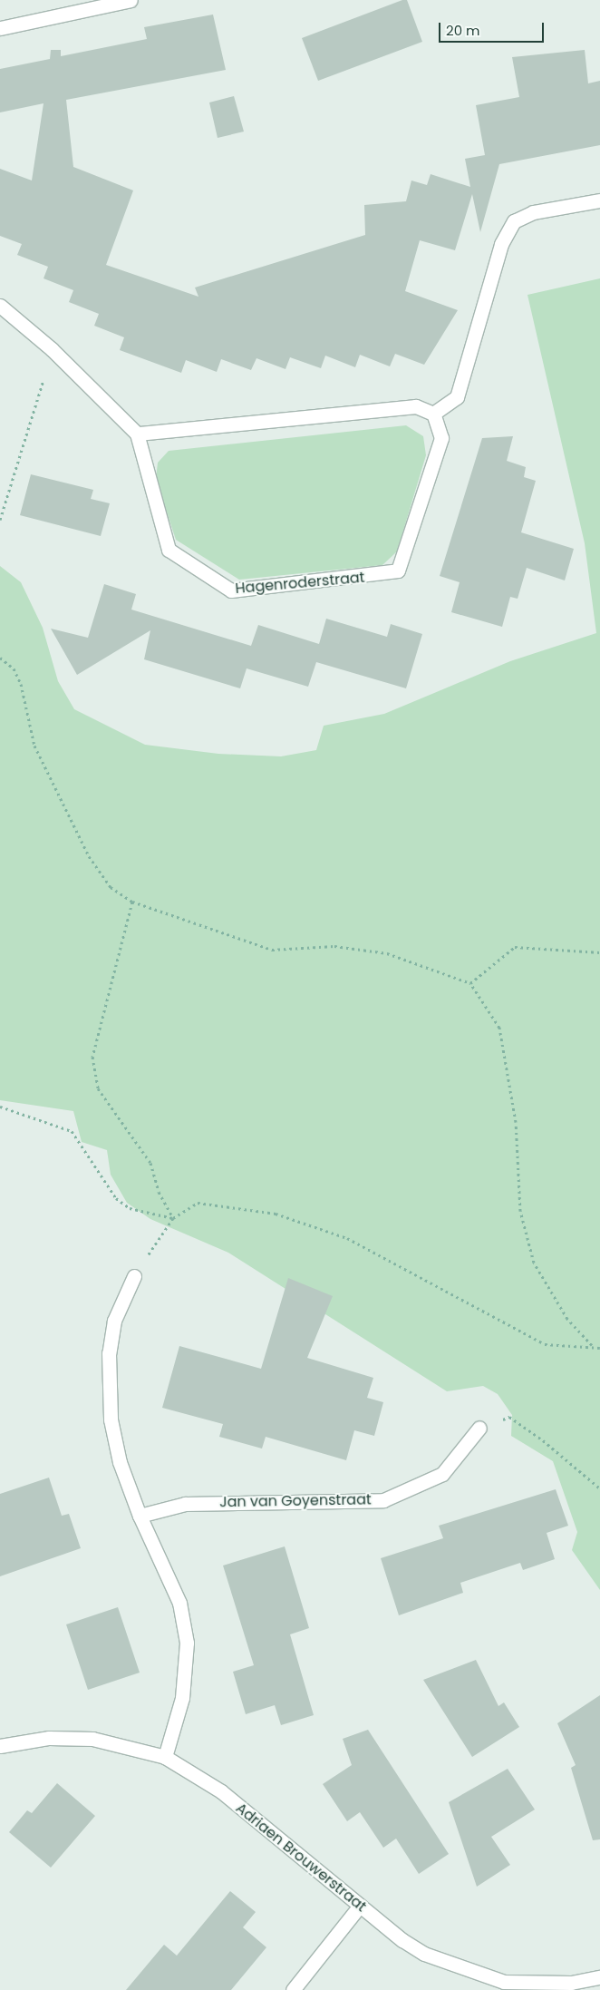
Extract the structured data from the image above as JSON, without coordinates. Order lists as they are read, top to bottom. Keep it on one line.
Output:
{"streets":{"street":["Hagenroderstraat","Jan van Goyenstraat","Adriaen Brouwerstraat"]},"scale_bar":"20 m"}
